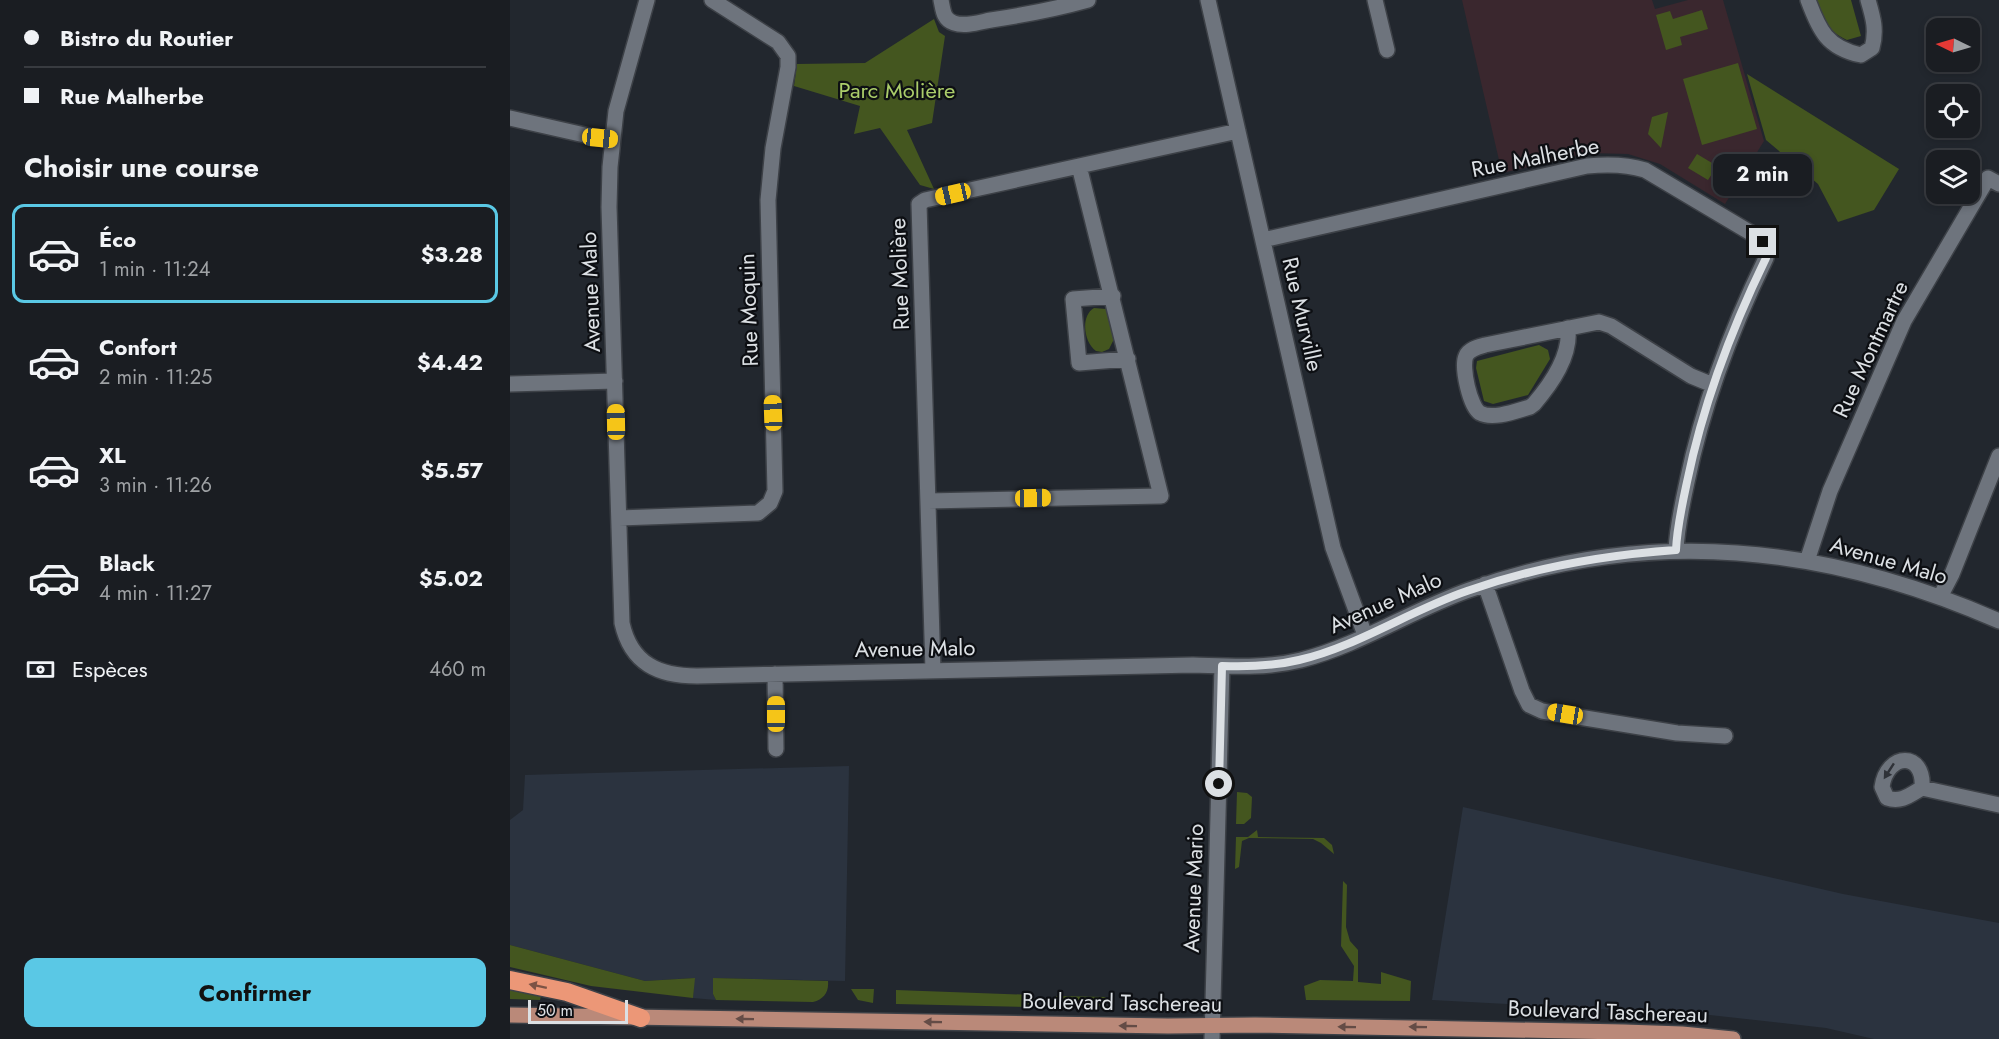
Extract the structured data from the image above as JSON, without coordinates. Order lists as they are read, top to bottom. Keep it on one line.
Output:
{"streets":{"main road":["Boulevard Taschereau"],"street":["Rue Malherbe","Rue Molière","Avenue Malo","Rue Moquin","Rue Murville","Rue Montmartre","Avenue Mario"]},"crossings":[["Rue Malherbe","Avenue Malo"],["Rue Malherbe","Rue Murville"],["Rue Molière","Avenue Malo"],["Rue Molière","Rue Murville"],["Avenue Malo","Rue Moquin"],["Avenue Malo","Rue Murville"],["Avenue Malo","Rue Montmartre"],["Avenue Malo","Avenue Mario"],["Avenue Mario","Boulevard Taschereau"]],"one_way":["Boulevard Taschereau"],"parks":["Parc Molière"],"scale_bar":"50 m","north":"left","page":{"banner":["Bistro du Routier","Rue Malherbe"],"heading":"Choisir une course","bubble":"2 min","list":[{"name":"Éco","note":"1 min · 11:24","value":"$3.28"},{"name":"Confort","note":"2 min · 11:25","value":"$4.42"},{"name":"XL","note":"3 min · 11:26","value":"$5.57"},{"name":"Black","note":"4 min · 11:27","value":"$5.02"}],"pay":["Espèces","460 m"],"buttons":"Confirmer","scale":"50 m"}}
